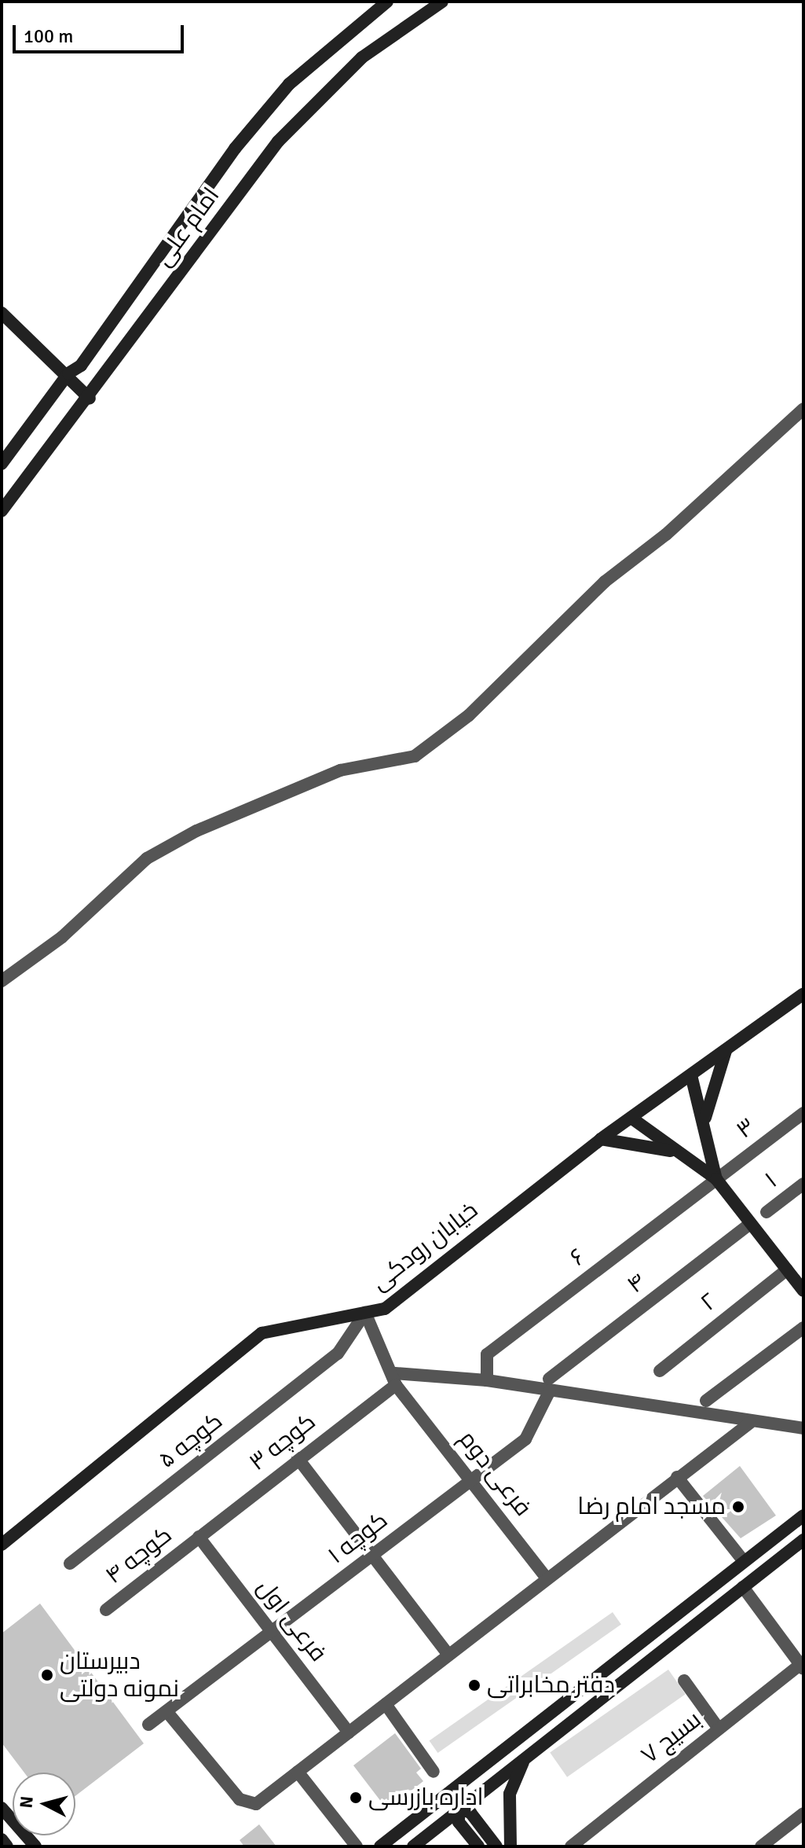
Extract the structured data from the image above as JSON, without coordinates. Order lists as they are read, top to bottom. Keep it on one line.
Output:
{"streets":{"main road":["امام علی","خیابان رودکی"],"street":["۳","۱","۶","۴","۲","کوچه ۵","کوچه ۳","فرعی دوم","کوچه ۱","کوچه ۴","فرعی اول","بسیج ۷"]},"crossings":[["۳","۶"],["خیابان رودکی","کوچه ۵"],["خیابان رودکی","فرعی دوم"],["۴","کوچه ۱"],["کوچه ۵","فرعی دوم"],["کوچه ۳","فرعی دوم"],["کوچه ۳","کوچه ۴"],["کوچه ۳","فرعی اول"],["فرعی دوم","کوچه ۱"],["کوچه ۱","فرعی اول"],["کوچه ۴","فرعی اول"]],"places":["مسجد امام رضا","دبیرستان نمونه دولتی","دفتر مخابراتی","اداره بازرسی"],"scale_bar":"100 m","north":"left"}
